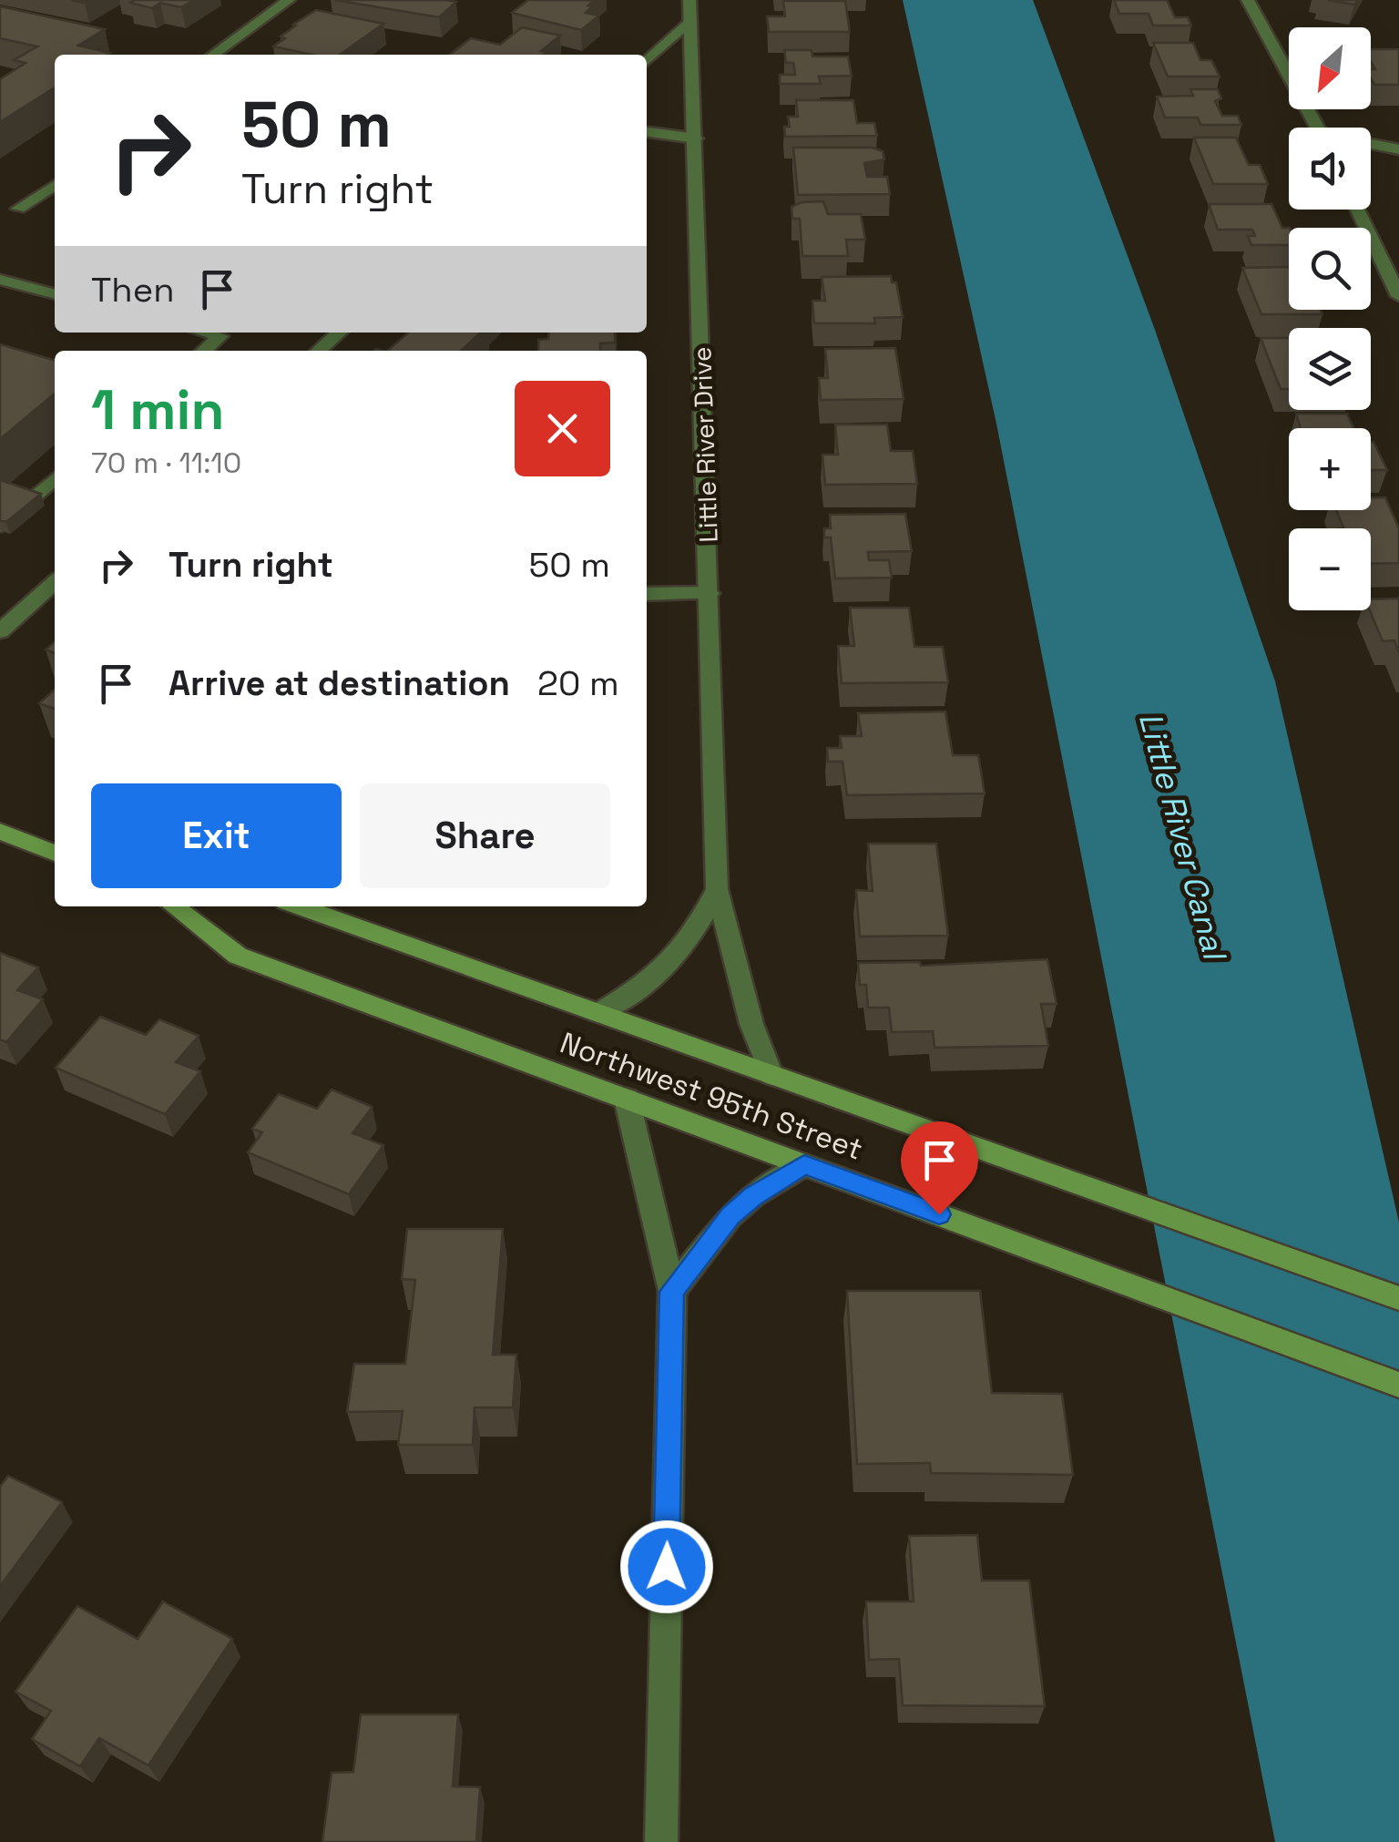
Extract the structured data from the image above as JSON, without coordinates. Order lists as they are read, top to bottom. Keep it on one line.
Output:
{"streets":{"main road":["Northwest 95th Street"],"street":["Little River Drive"]},"crossings":[["Little River Drive","Northwest 95th Street"]],"water":["Little River Canal"],"north":"bottom left","page":{"map_buttons":["+","−"],"turn":["50 m","Turn right"],"then":"Then","heading":["1 min","70 m · 11:10"],"list":[{"name":"Turn right","value":"50 m"},{"name":"Arrive at destination","value":"20 m"}],"buttons":["Exit","Share"]}}
